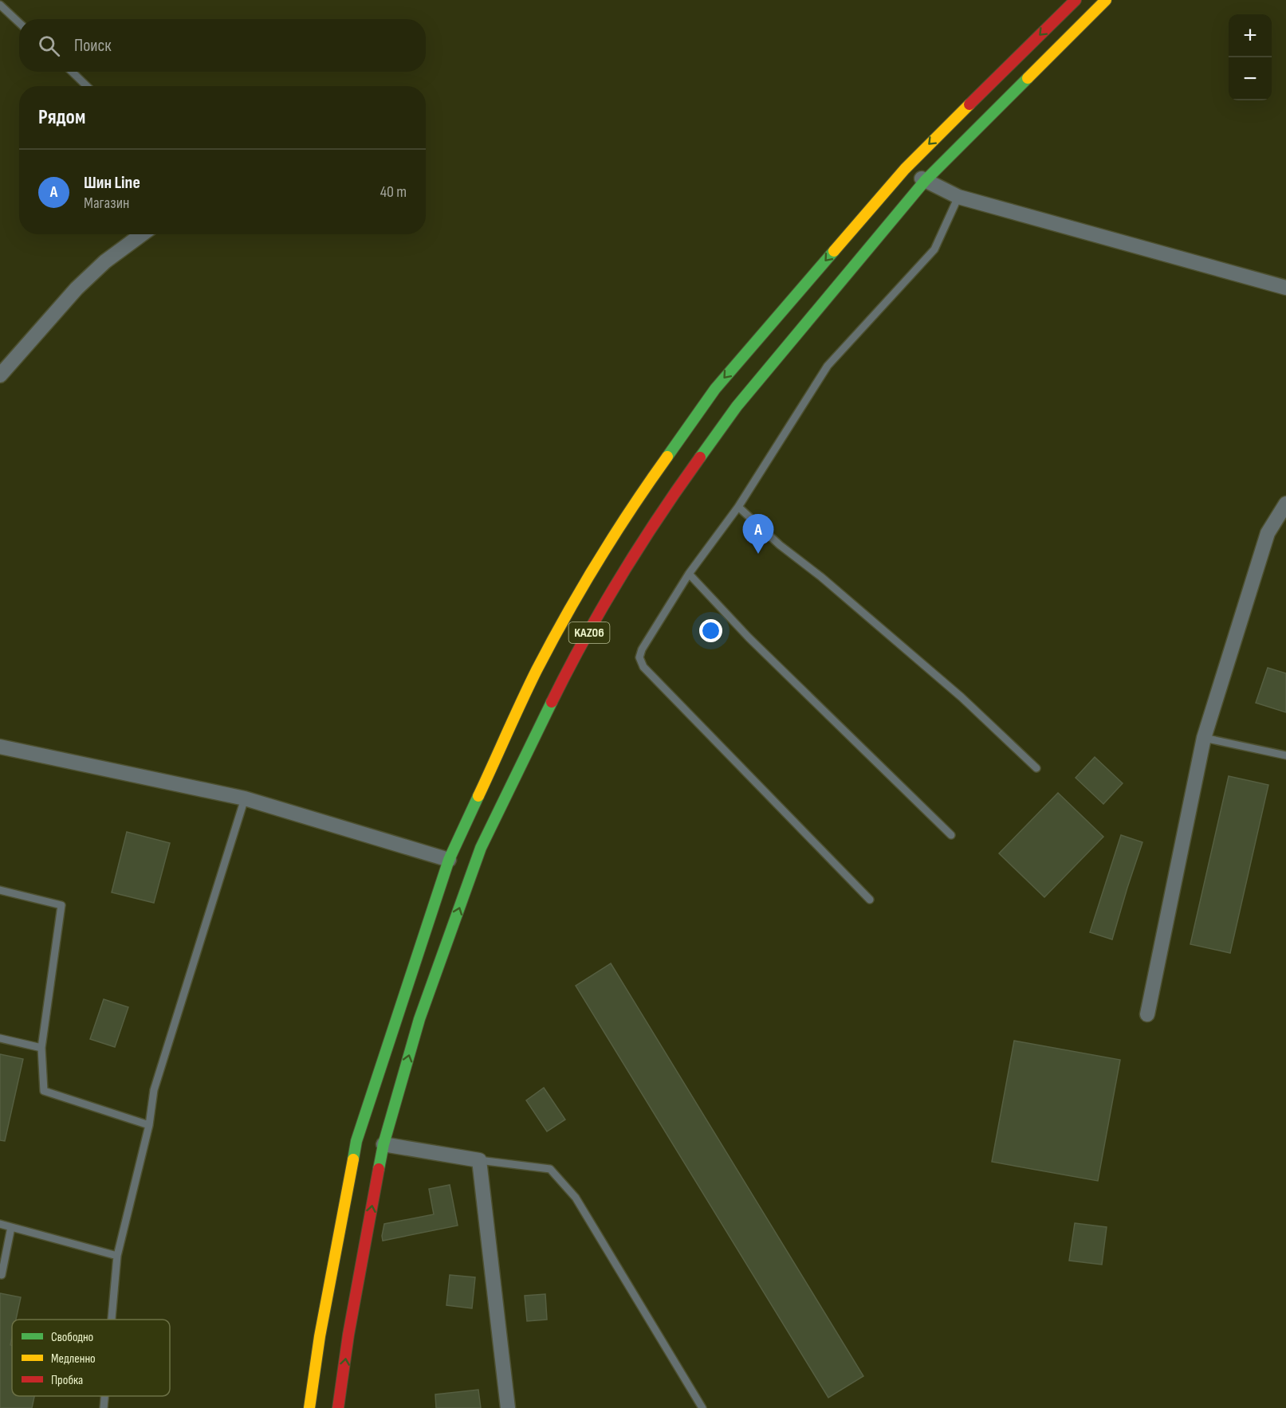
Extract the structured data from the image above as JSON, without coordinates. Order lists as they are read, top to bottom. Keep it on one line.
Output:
{"streets":{"highway":["KАZ06"]},"legend":["Свободно","Медленно","Пробка"],"page":{"map_buttons":["+","−"],"search":"Поиск","heading":"Рядом","list":[{"mark":"A","name":"Шин Line","note":"Магазин","value":"40 m"}],"pins":"A"}}
